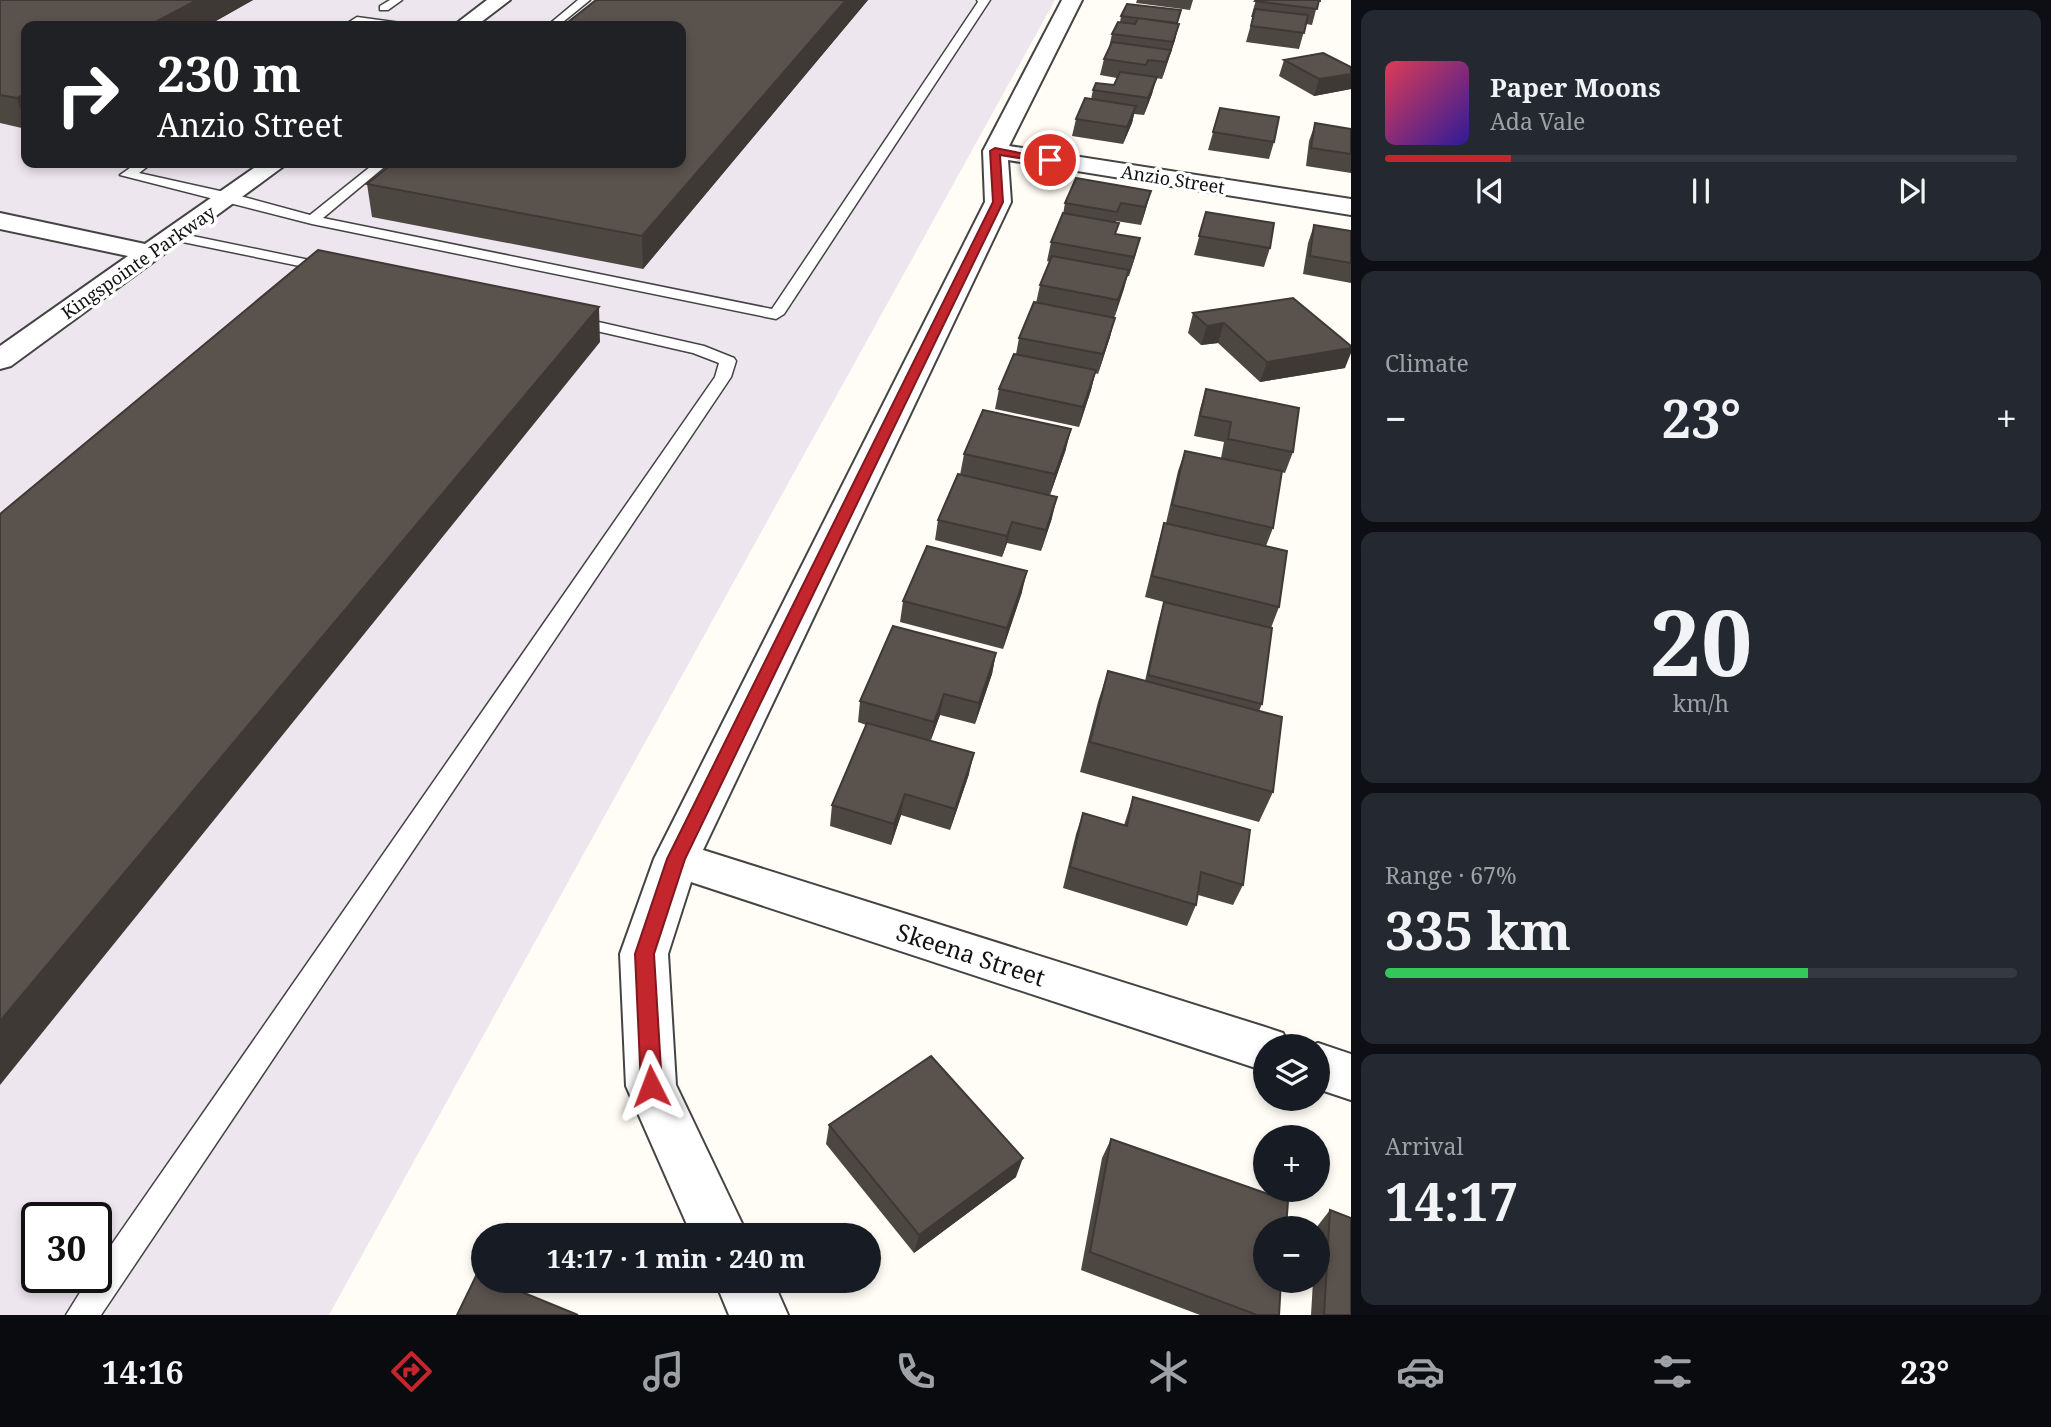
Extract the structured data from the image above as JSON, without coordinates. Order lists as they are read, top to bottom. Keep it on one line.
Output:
{"streets":{"street":["Anzio Street","Kingspointe Parkway","Skeena Street"]},"page":{"turn":["230 m","Anzio Street"],"song":["Paper Moons","Ada Vale"],"tile":["Climate",["20","km/h"],["Range · 67%","335 km"],["Arrival","14:17"]],"heat":["−","23°","+"],"map_buttons":["+","−"],"limit":"30","trip":"14:17 · 1 min · 240 m","tabs":["14:16","23°"]}}
